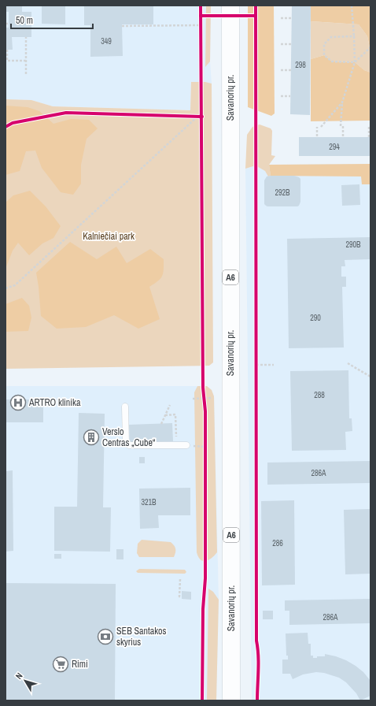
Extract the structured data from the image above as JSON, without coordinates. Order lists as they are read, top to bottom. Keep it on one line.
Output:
{"streets":{"main road":["Savanorių pr.","A6"]},"parks":["Kalniečiai park"],"places":{"hospital":["ARTRO klinika"],"building":["Verslo Centras „Cube“"],"bank":["SEB Santakos skyrius"],"supermarket":["Rimi"]},"house_numbers":["349","298","294","292B","290B","290","288","286A","321B","286","286A"],"scale_bar":"50 m","north":"top left"}
